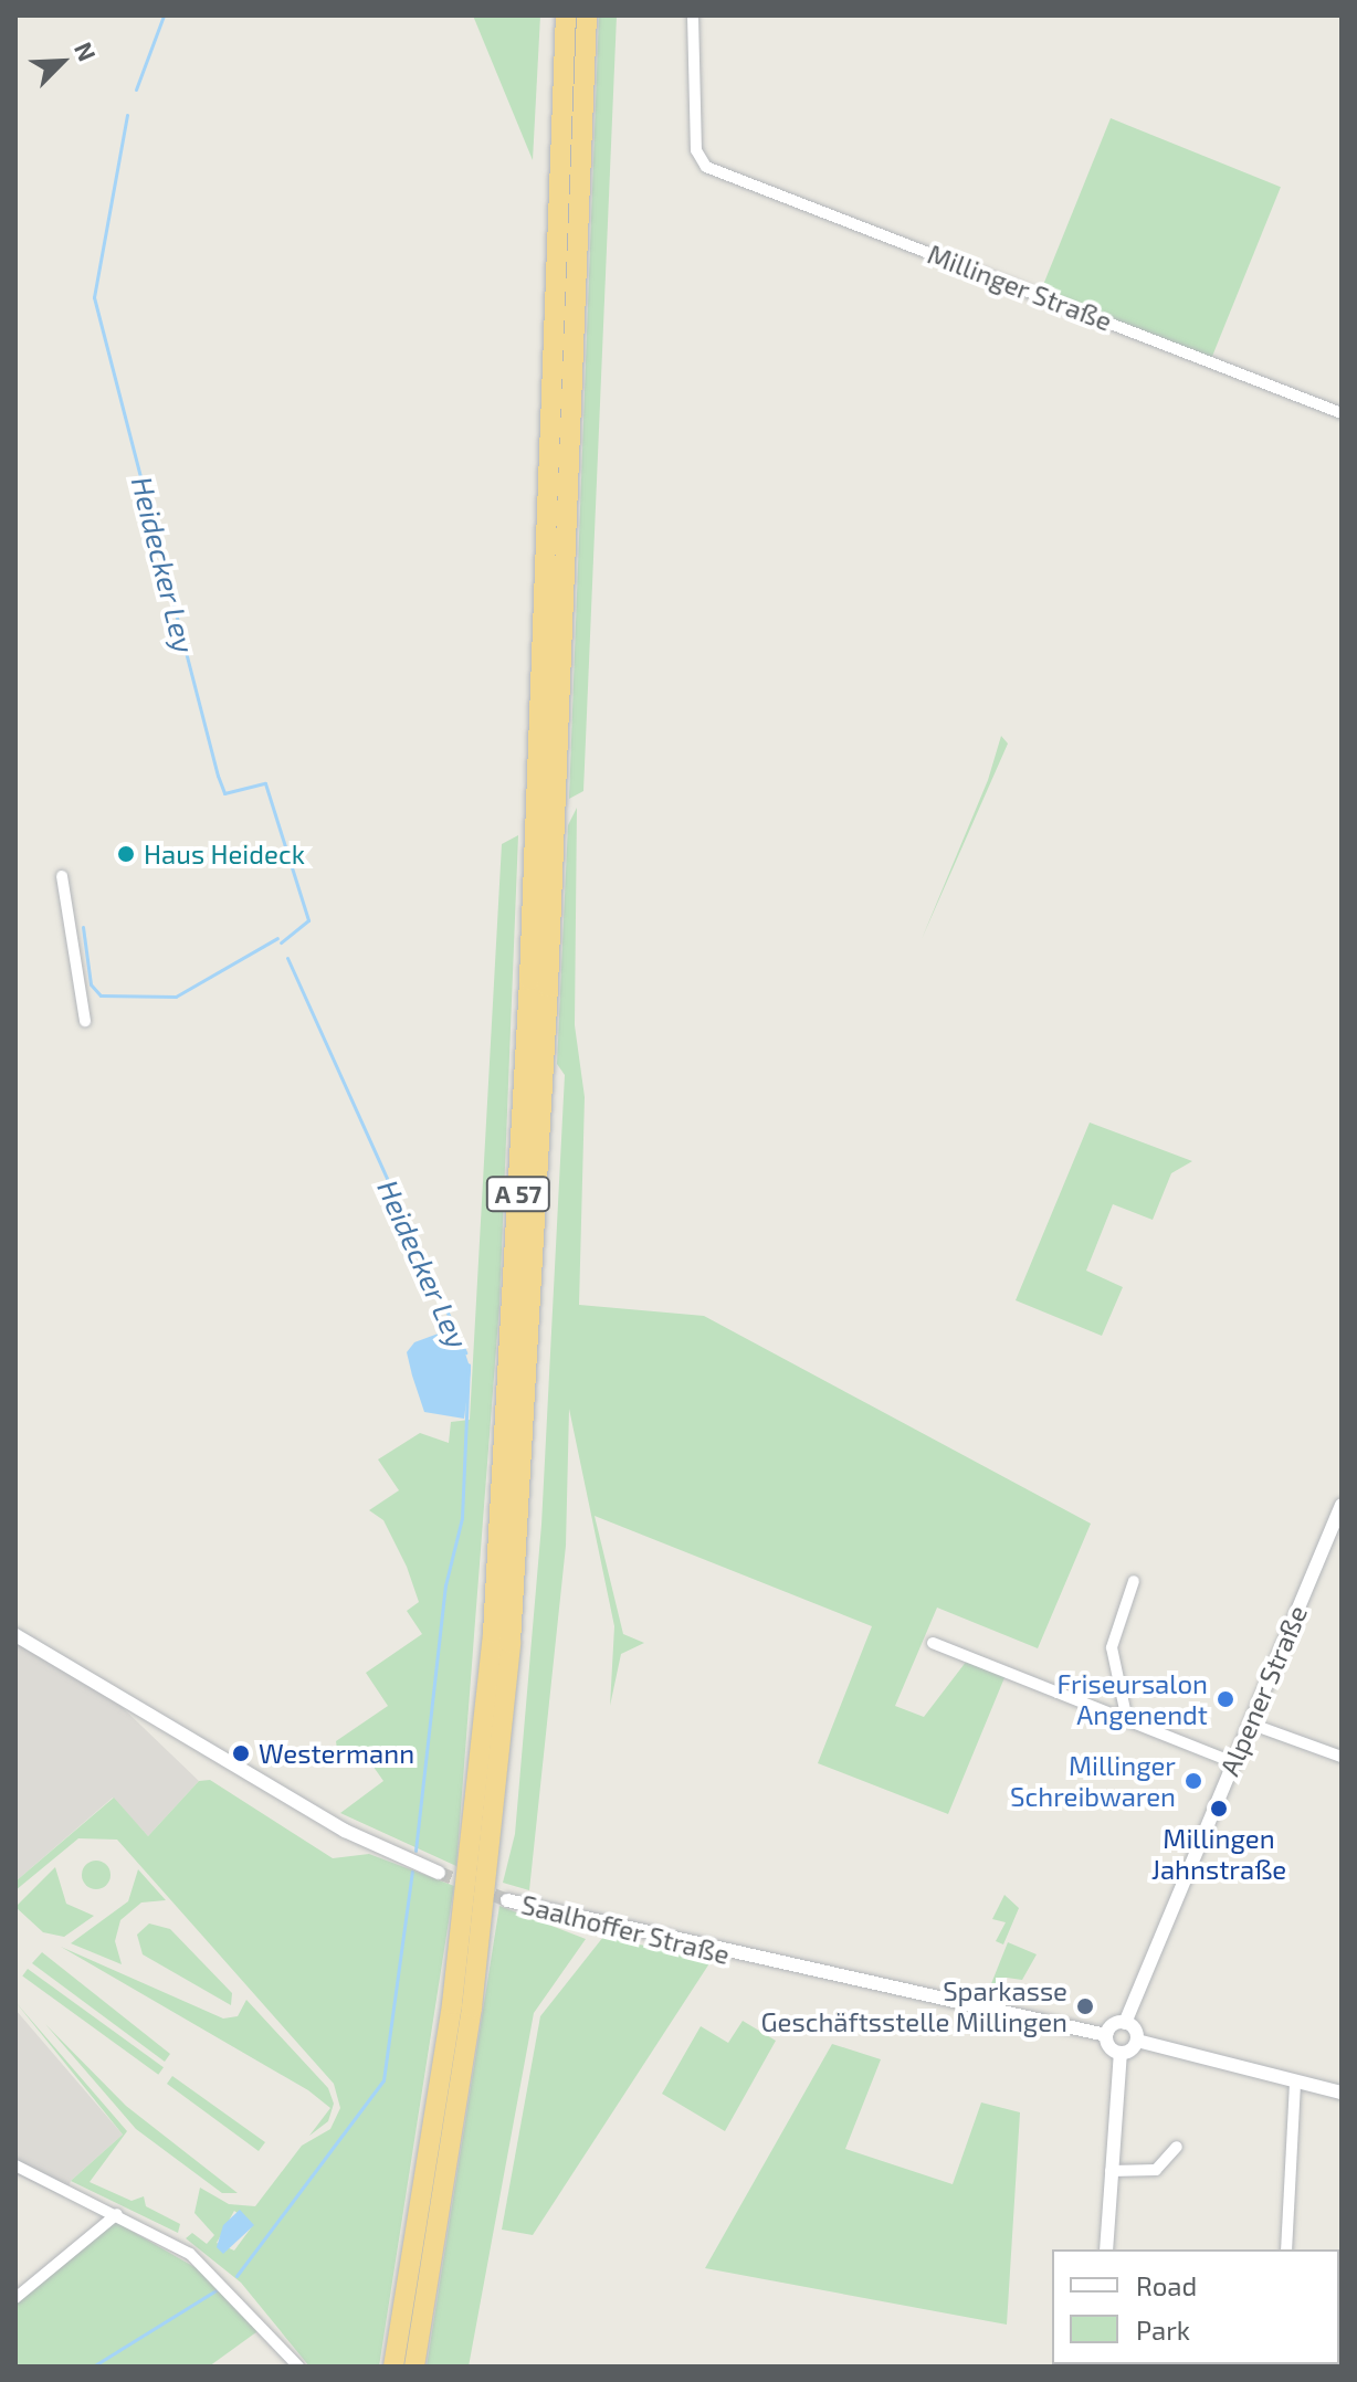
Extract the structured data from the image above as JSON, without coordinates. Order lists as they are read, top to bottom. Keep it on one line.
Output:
{"streets":{"highway":["A 57"],"street":["Millinger Straße","Alpener Straße","Saalhoffer Straße"]},"water":["Heidecker Ley"],"places":["Haus Heideck","Friseursalon Angenendt","Westermann","Millinger Schreibwaren","Millingen Jahnstraße","Sparkasse Geschäftsstelle Millingen"],"legend":["Road","Park"],"north":"top right"}
